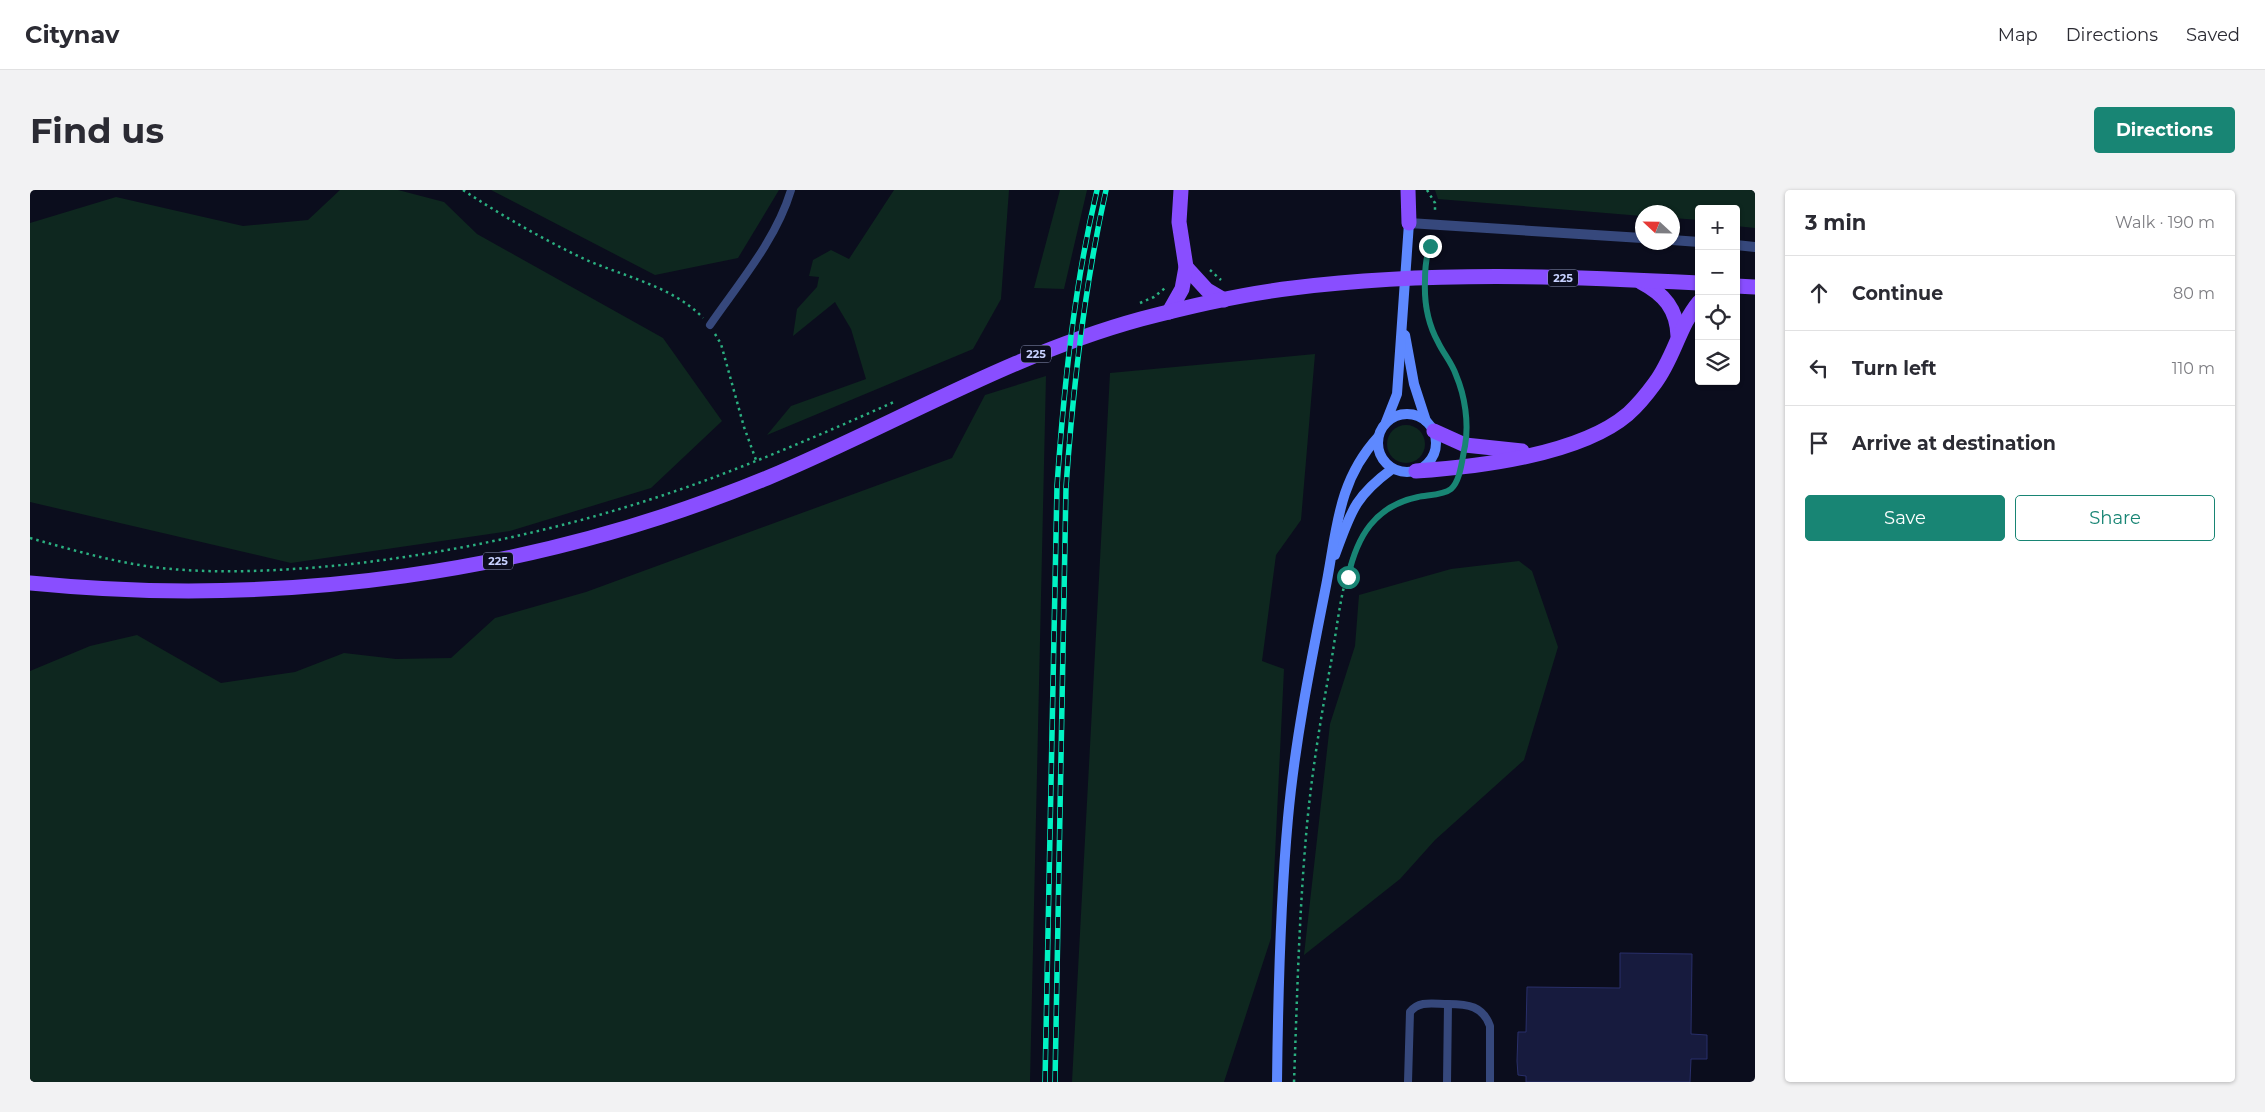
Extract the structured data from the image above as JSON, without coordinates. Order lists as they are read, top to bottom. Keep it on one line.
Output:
{"streets":{"main road":["225"]},"north":"left","page":{"header":"Citynav","nav":["Map","Directions","Saved"],"buttons":["Directions",["Save","Share"]],"title":"Find us","heading":["3 min","Walk · 190 m"],"map_buttons":["+","−"],"list":[["Continue","80 m"],["Turn left","110 m"],"Arrive at destination"]}}
